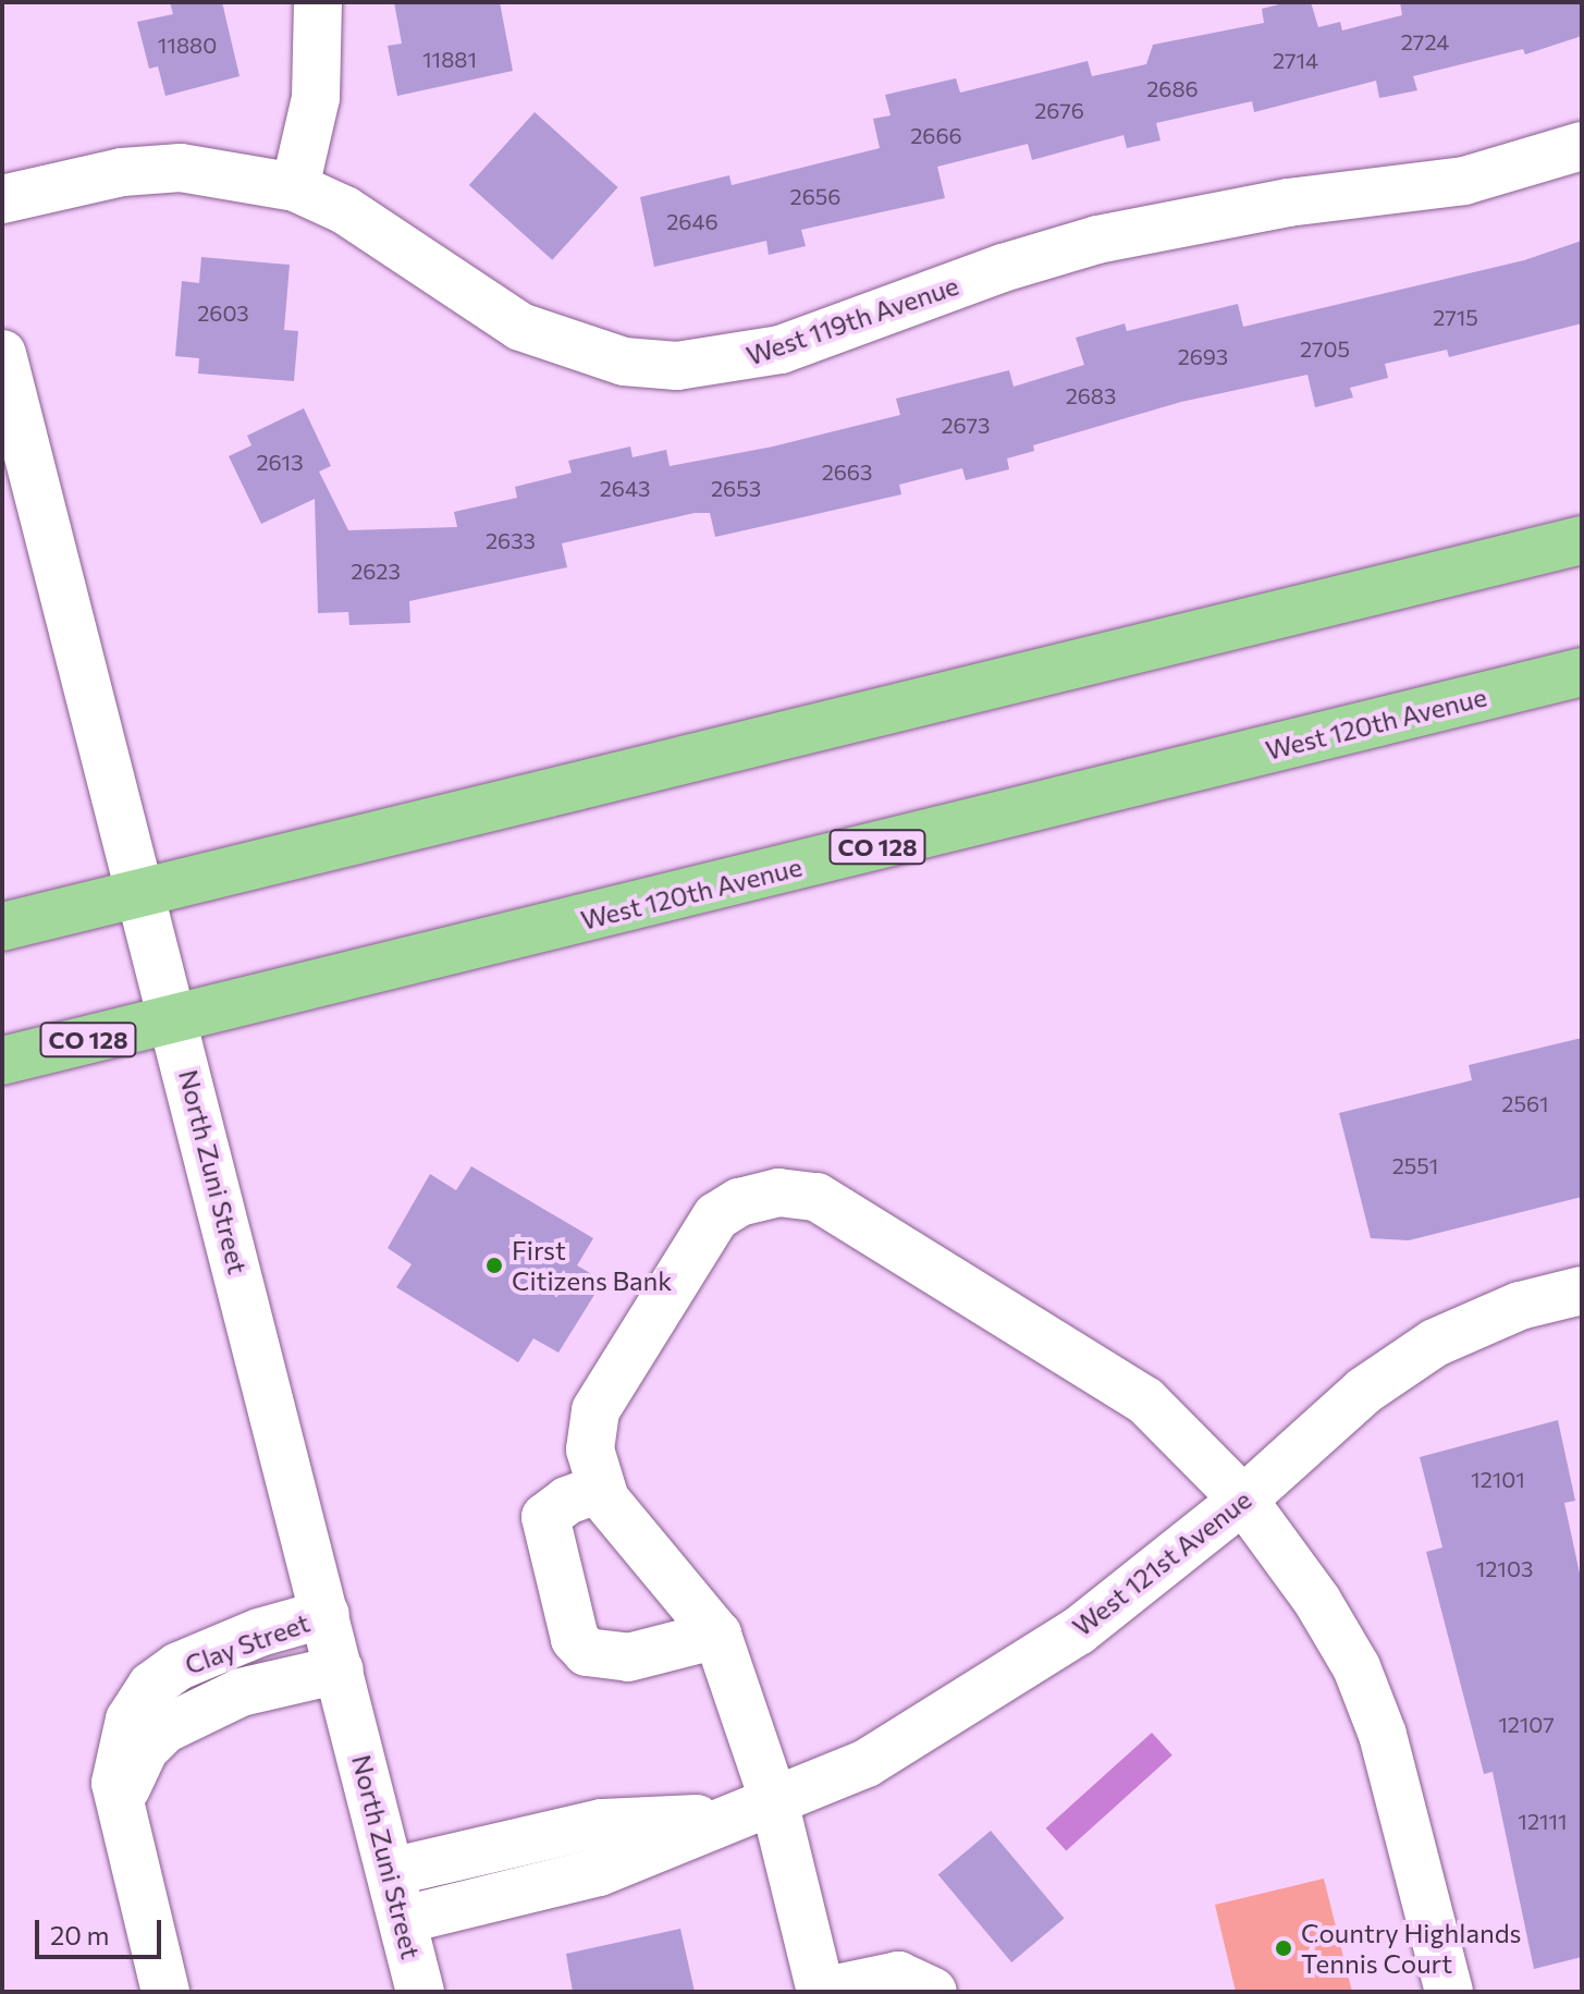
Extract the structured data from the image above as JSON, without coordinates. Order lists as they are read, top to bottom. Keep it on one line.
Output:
{"streets":{"main road":["West 120th Avenue","CO 128"],"street":["West 119th Avenue","North Zuni Street","West 121st Avenue","Clay Street"]},"crossings":[["West 120th Avenue","North Zuni Street"],["North Zuni Street","West 121st Avenue"],["North Zuni Street","Clay Street"]],"places":["First Citizens Bank","Country Highlands Tennis Court"],"house_numbers":["2724","11880","11881","2714","2686","2676","2666","2656","2646","2603","2715","2705","2693","2683","2673","2613","2663","2643","2653","2633","2623","2561","2551","12101","12103","12107","12111"],"scale_bar":"20 m"}
